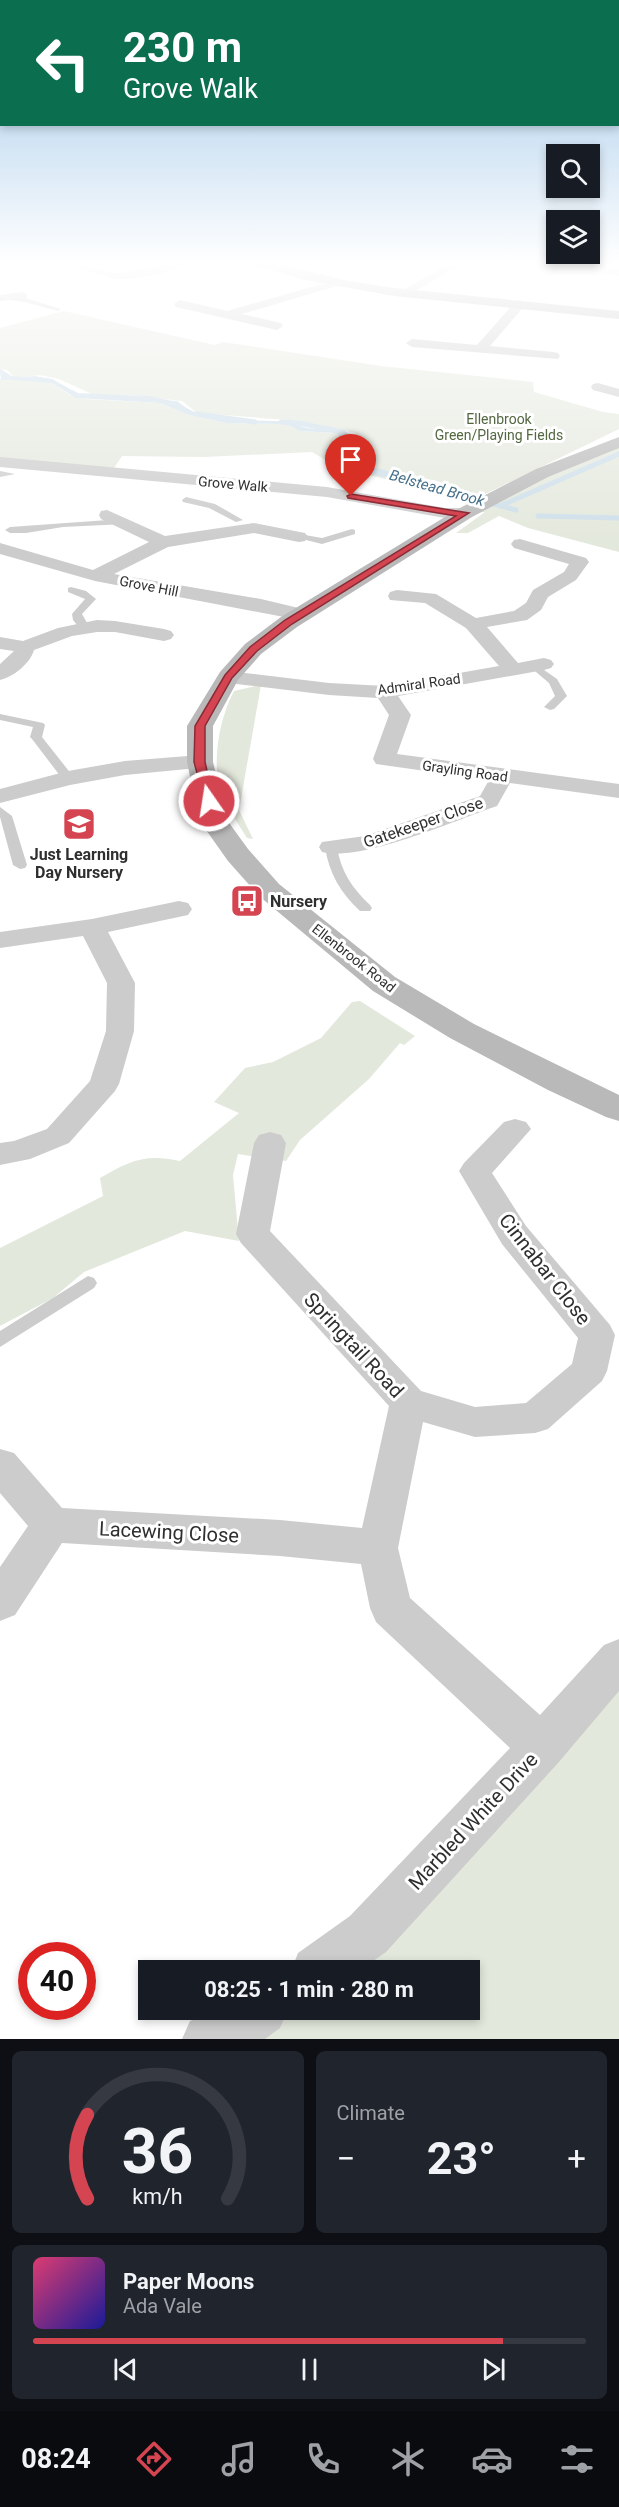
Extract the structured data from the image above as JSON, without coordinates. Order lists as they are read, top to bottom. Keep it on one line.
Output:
{"streets":{"street":["Grove Walk","Grove Hill","Admiral Road","Grayling Road","Gatekeeper Close","Ellenbrook Road","Cinnabar Close","Springtail Road","Lacewing Close","Marbled White Drive"]},"crossings":[["Grove Walk","Ellenbrook Road"],["Grove Hill","Ellenbrook Road"],["Admiral Road","Grayling Road"],["Admiral Road","Ellenbrook Road"],["Grayling Road","Gatekeeper Close"],["Cinnabar Close","Springtail Road"],["Springtail Road","Lacewing Close"],["Springtail Road","Marbled White Drive"]],"water":["Belstead Brook"],"parks":["Ellenbrook Green/Playing Fields"],"places":{"school or university":["Just Learning Day Nursery"],"bus stop":["Nursery"]},"page":{"turn":["230 m","Grove Walk"],"limit":"40","trip":"08:25 · 1 min · 280 m","tile":"Climate","heat":["−","23°","+"],"song":["Paper Moons","Ada Vale"],"tabs":"08:24","gauge":["36","km/h"]}}
